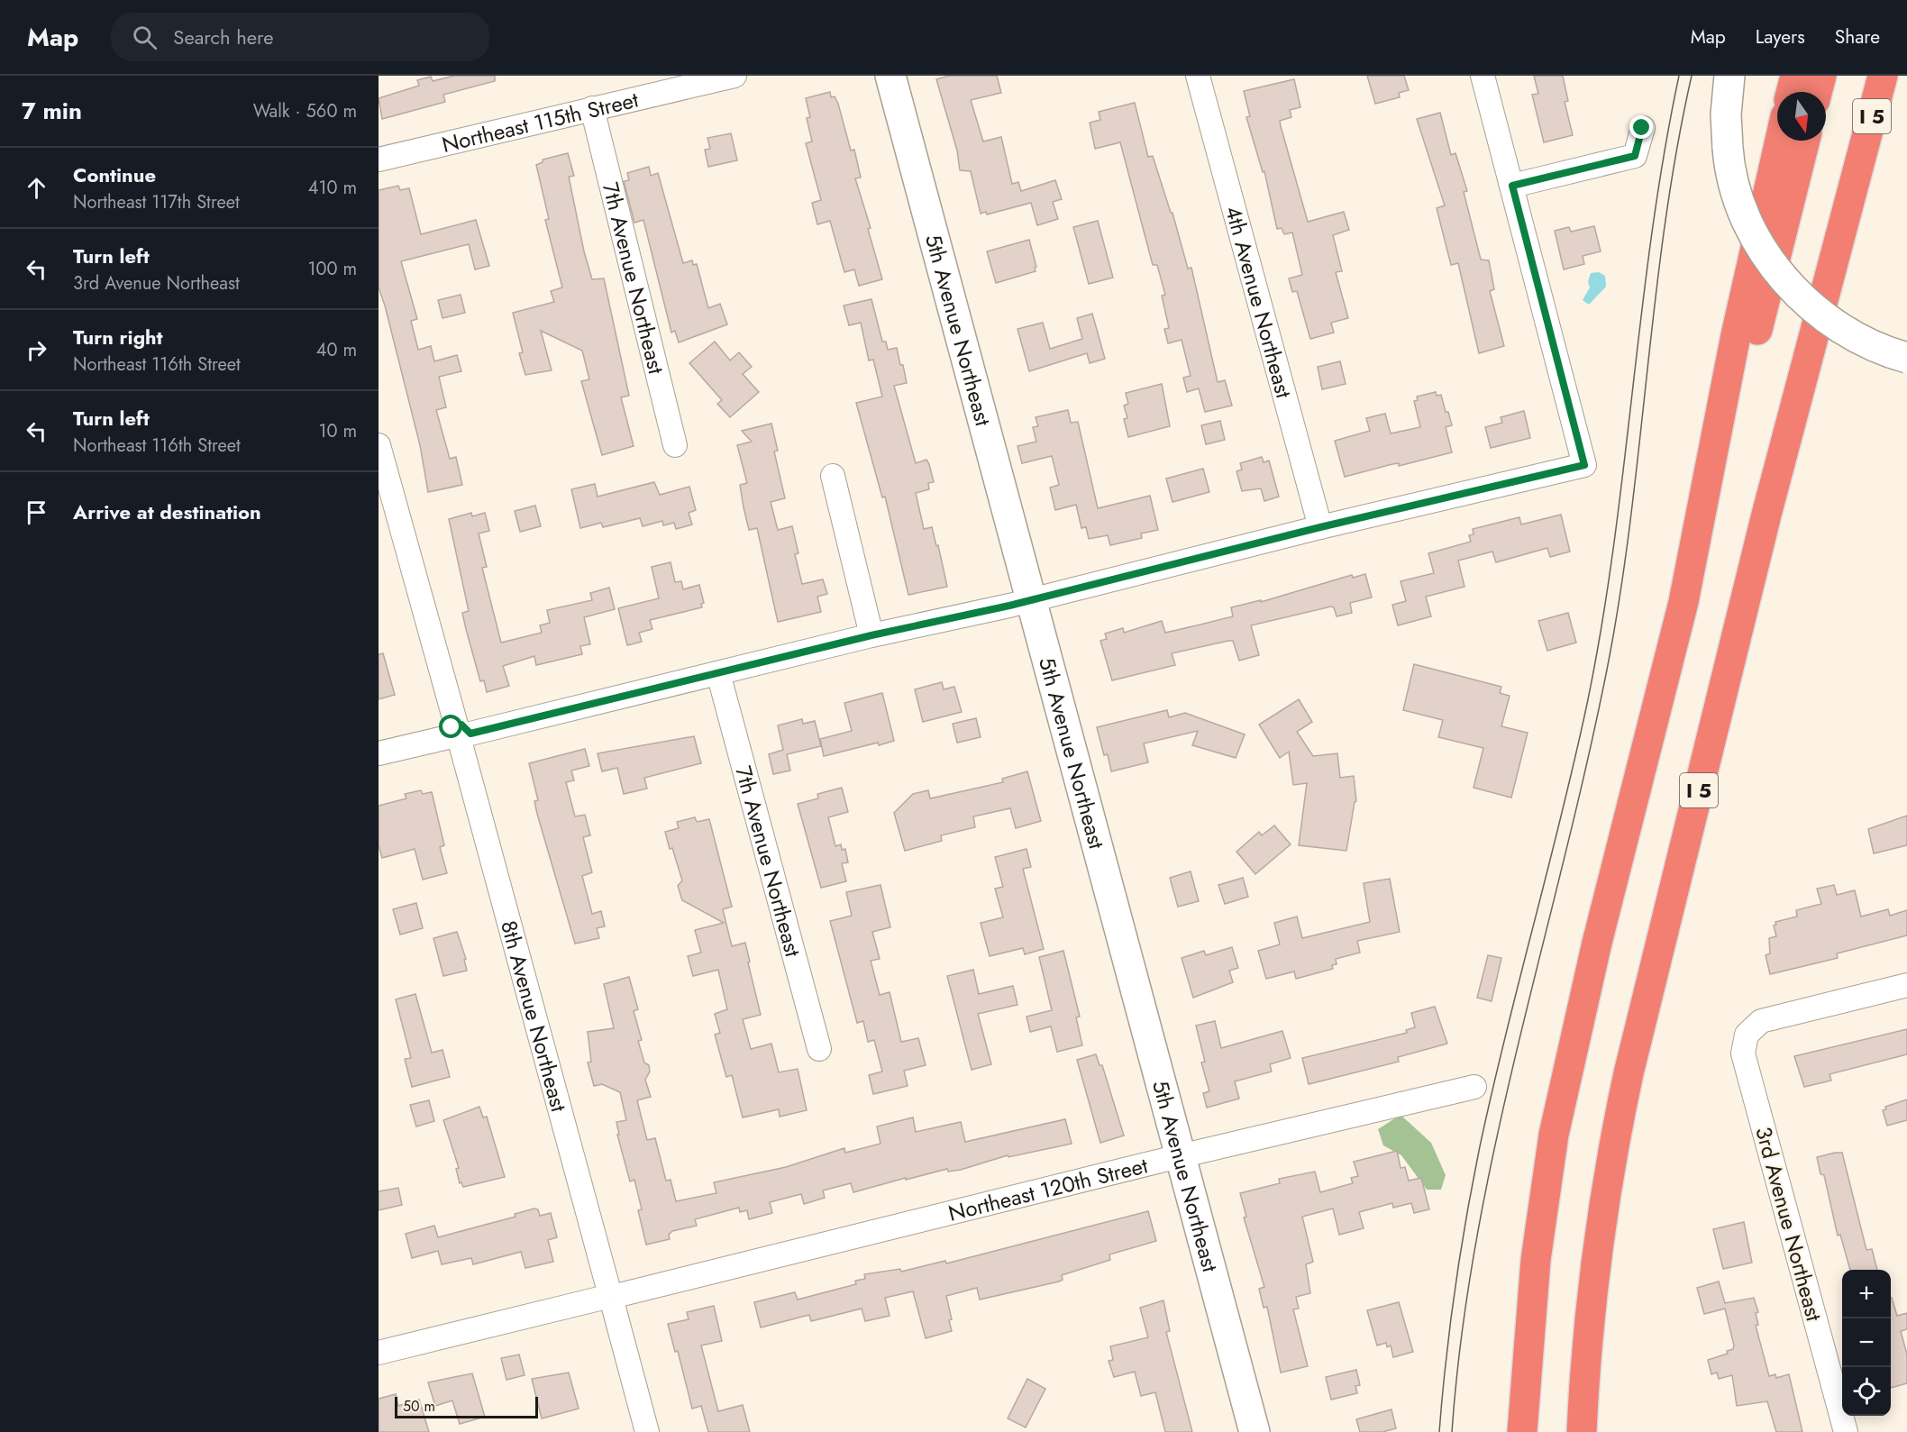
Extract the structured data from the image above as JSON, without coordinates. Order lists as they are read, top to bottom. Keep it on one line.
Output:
{"streets":{"highway":["I 5"],"main road":["5th Avenue Northeast"],"street":["Northeast 115th Street","7th Avenue Northeast","4th Avenue Northeast","8th Avenue Northeast","Northeast 120th Street","3rd Avenue Northeast"]},"crossings":[["Northeast 115th Street","7th Avenue Northeast"],["5th Avenue Northeast","Northeast 120th Street"],["8th Avenue Northeast","Northeast 120th Street"]],"scale_bar":"50 m","north":"bottom","page":{"header":"Map","search":"Search here","nav":["Map","Layers","Share"],"heading":["7 min","Walk · 560 m"],"list":[["Continue","Northeast 117th Street","410 m"],["Turn left","3rd Avenue Northeast","100 m"],["Turn right","Northeast 116th Street","40 m"],["Turn left","Northeast 116th Street","10 m"],"Arrive at destination"],"map_buttons":["+","−"],"scale":"50 m"}}
